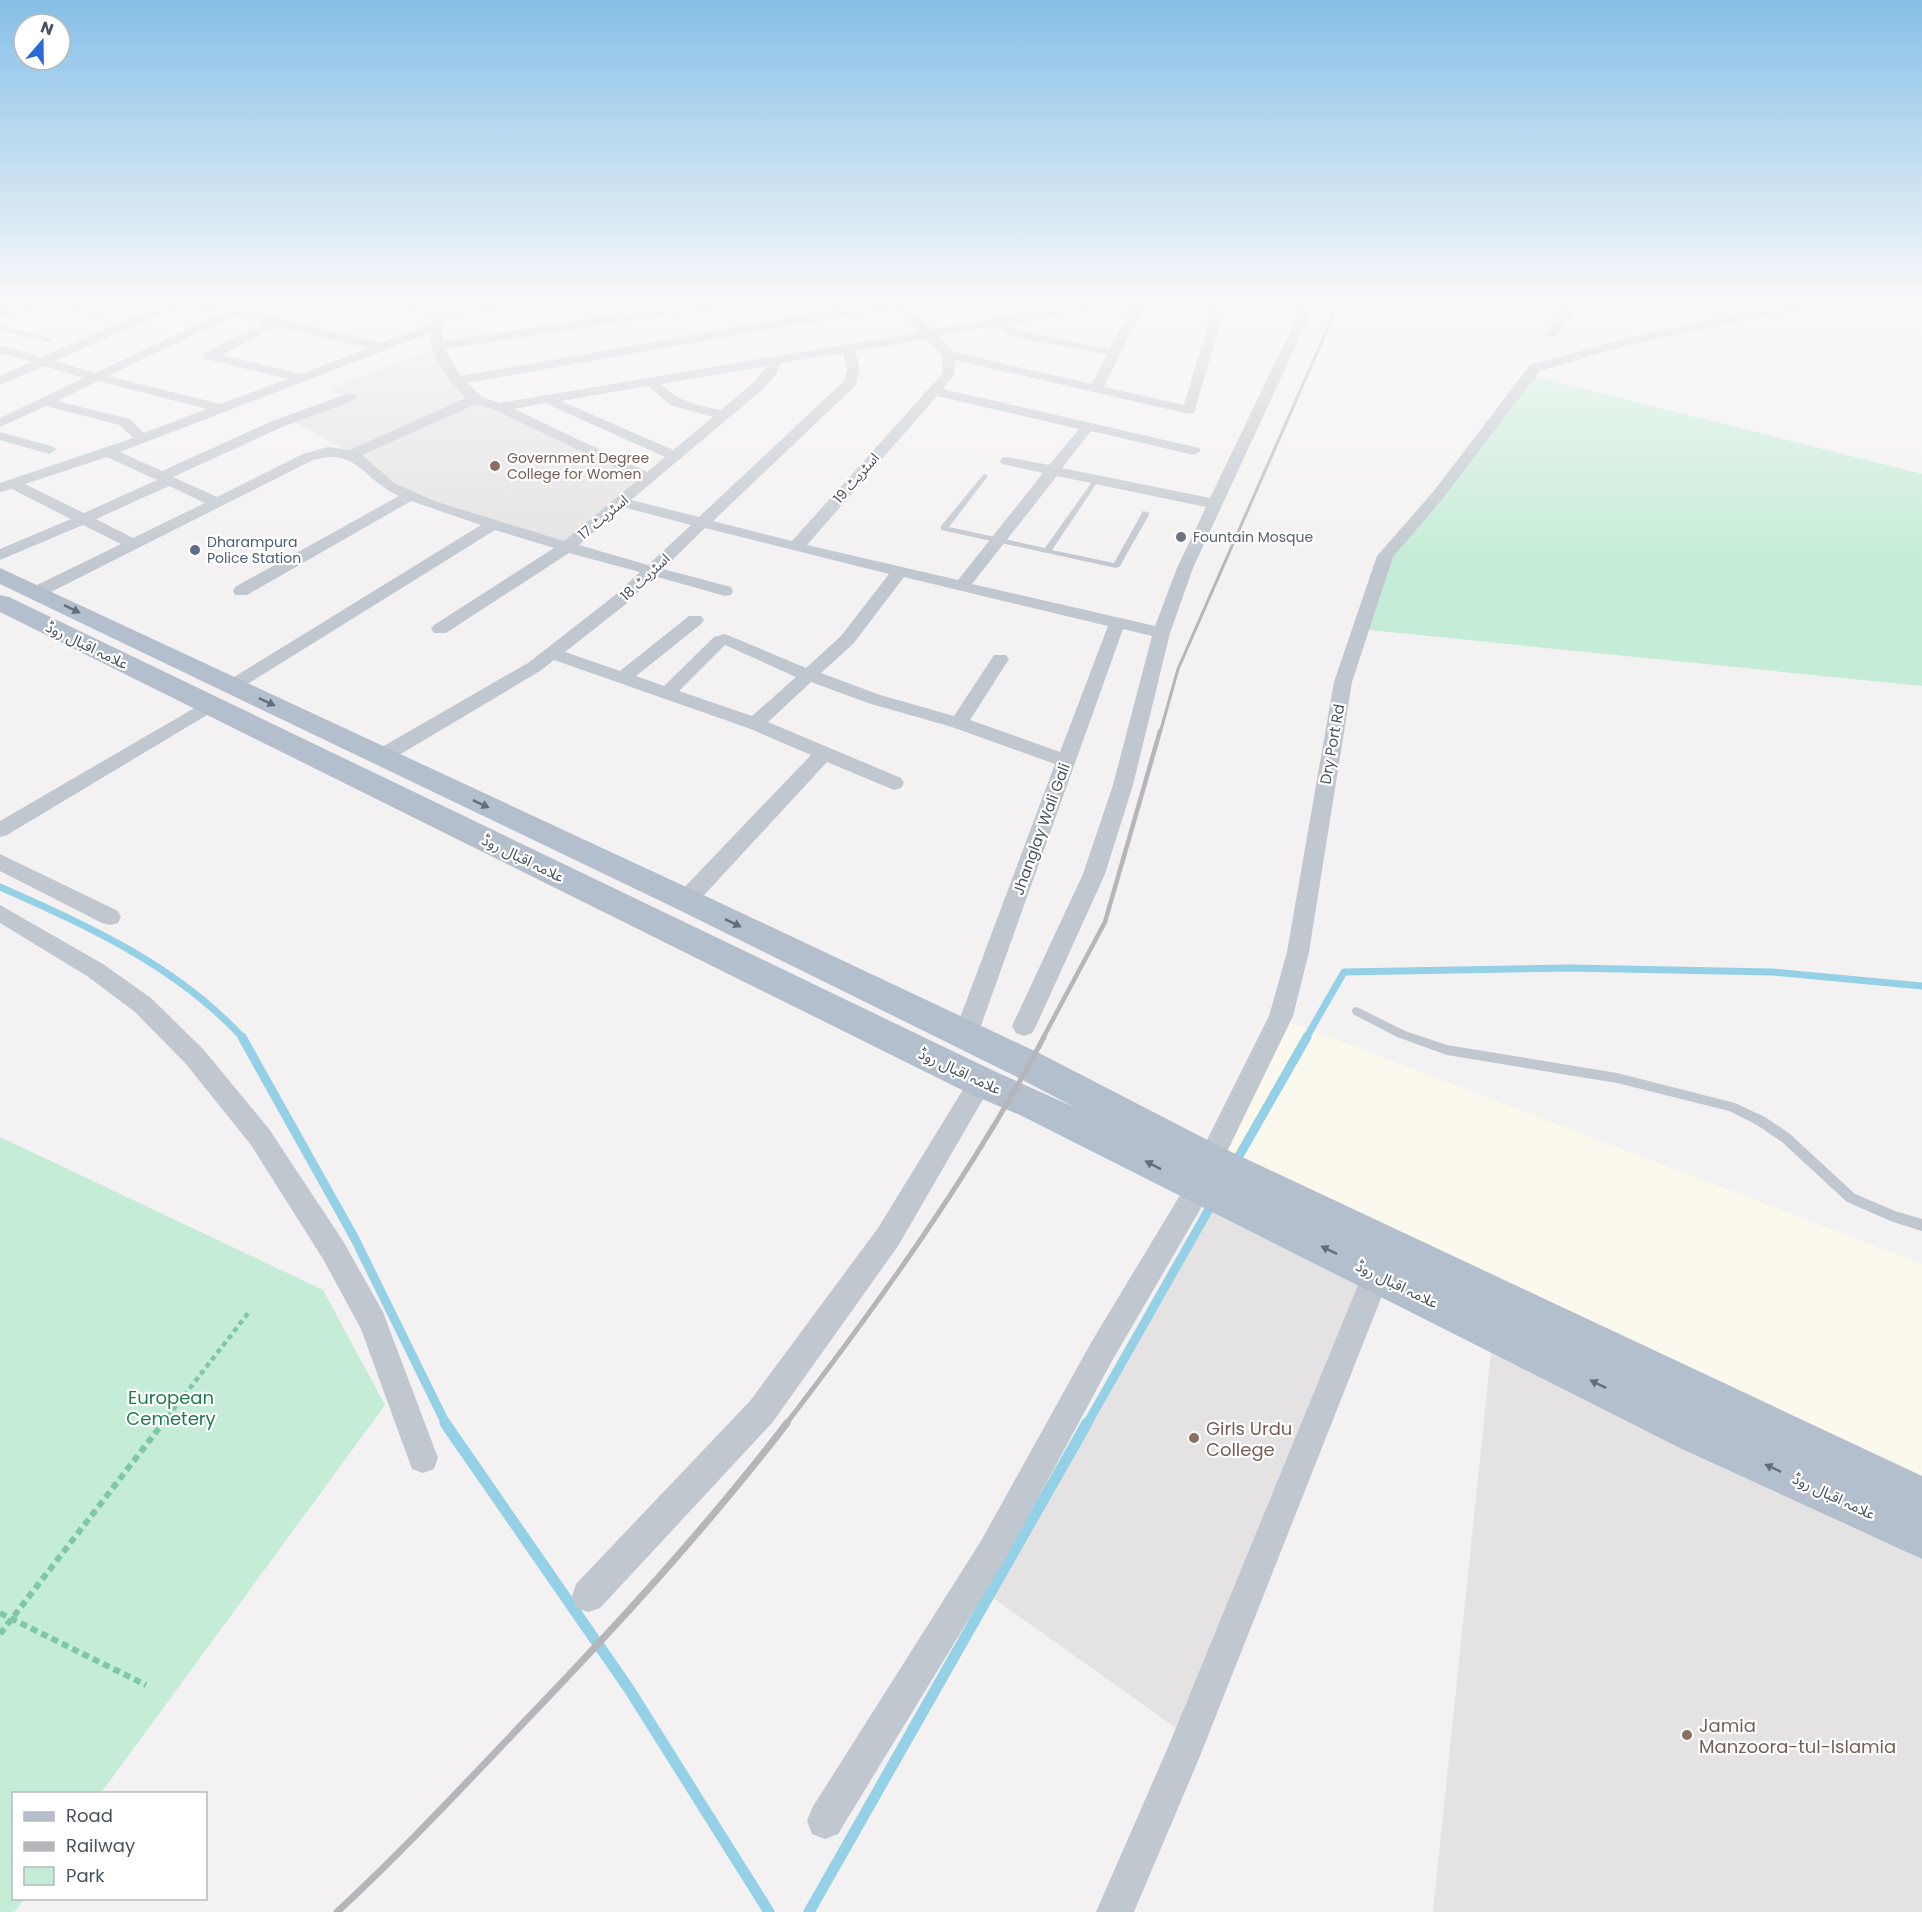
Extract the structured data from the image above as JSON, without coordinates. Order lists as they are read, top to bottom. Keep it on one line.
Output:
{"streets":{"main road":["علامہ اقبال روڈ"],"street":["اسٹریٹ 19","اسٹریٹ 17","اسٹریٹ 18","Dry Port Rd","Jhanglay Wali Gali"]},"crossings":[["اسٹریٹ 18","علامہ اقبال روڈ"],["علامہ اقبال روڈ","Dry Port Rd"],["علامہ اقبال روڈ","Jhanglay Wali Gali"]],"parks":["European Cemetery"],"places":["Government Degree College for Women","Fountain Mosque","Dharampura Police Station","Girls Urdu College","Jamia Manzoora-tul-Islamia"],"legend":["Road","Railway","Park"],"north":"top"}
